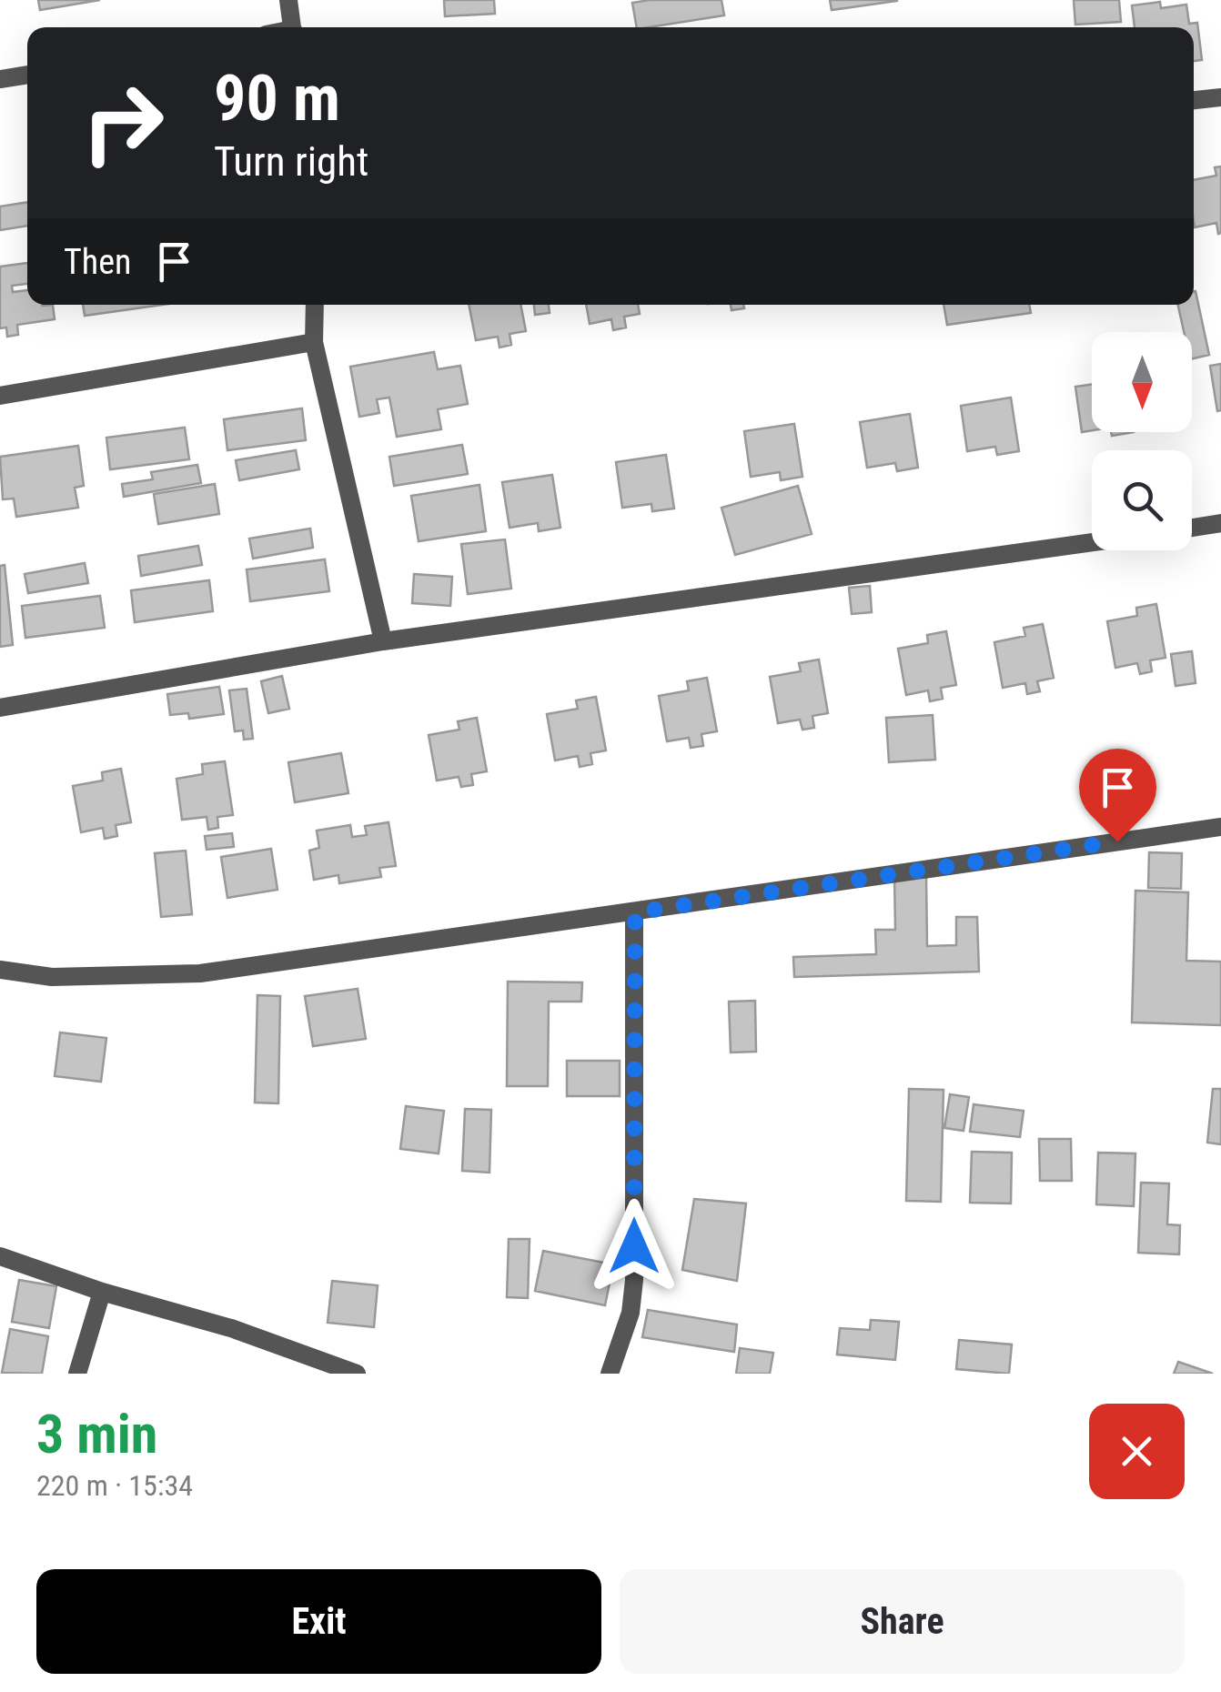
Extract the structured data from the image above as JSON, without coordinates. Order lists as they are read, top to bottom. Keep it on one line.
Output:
{"north":"bottom","page":{"turn":["90 m","Turn right"],"then":"Then","heading":["3 min","220 m · 15:34"],"buttons":["Exit","Share"]}}
